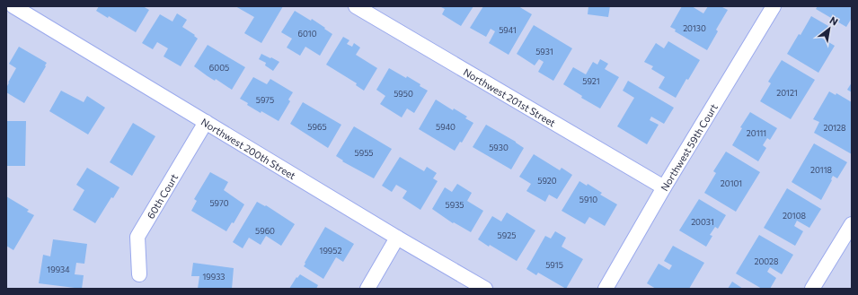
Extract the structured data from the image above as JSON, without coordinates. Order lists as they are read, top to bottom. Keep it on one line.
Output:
{"streets":{"street":["Northwest 201st Street","Northwest 59th Court","Northwest 200th Street","60th Court"]},"crossings":[["Northwest 201st Street","Northwest 59th Court"],["Northwest 200th Street","60th Court"]],"house_numbers":["20130","5941","6010","5931","6005","5921","20121","5950","5975","5965","5940","20128","20111","5930","5955","20118","5920","20101","5910","5970","5935","20108","20031","5960","5925","19952","20028","5915","19934","19933"],"north":"top right"}
